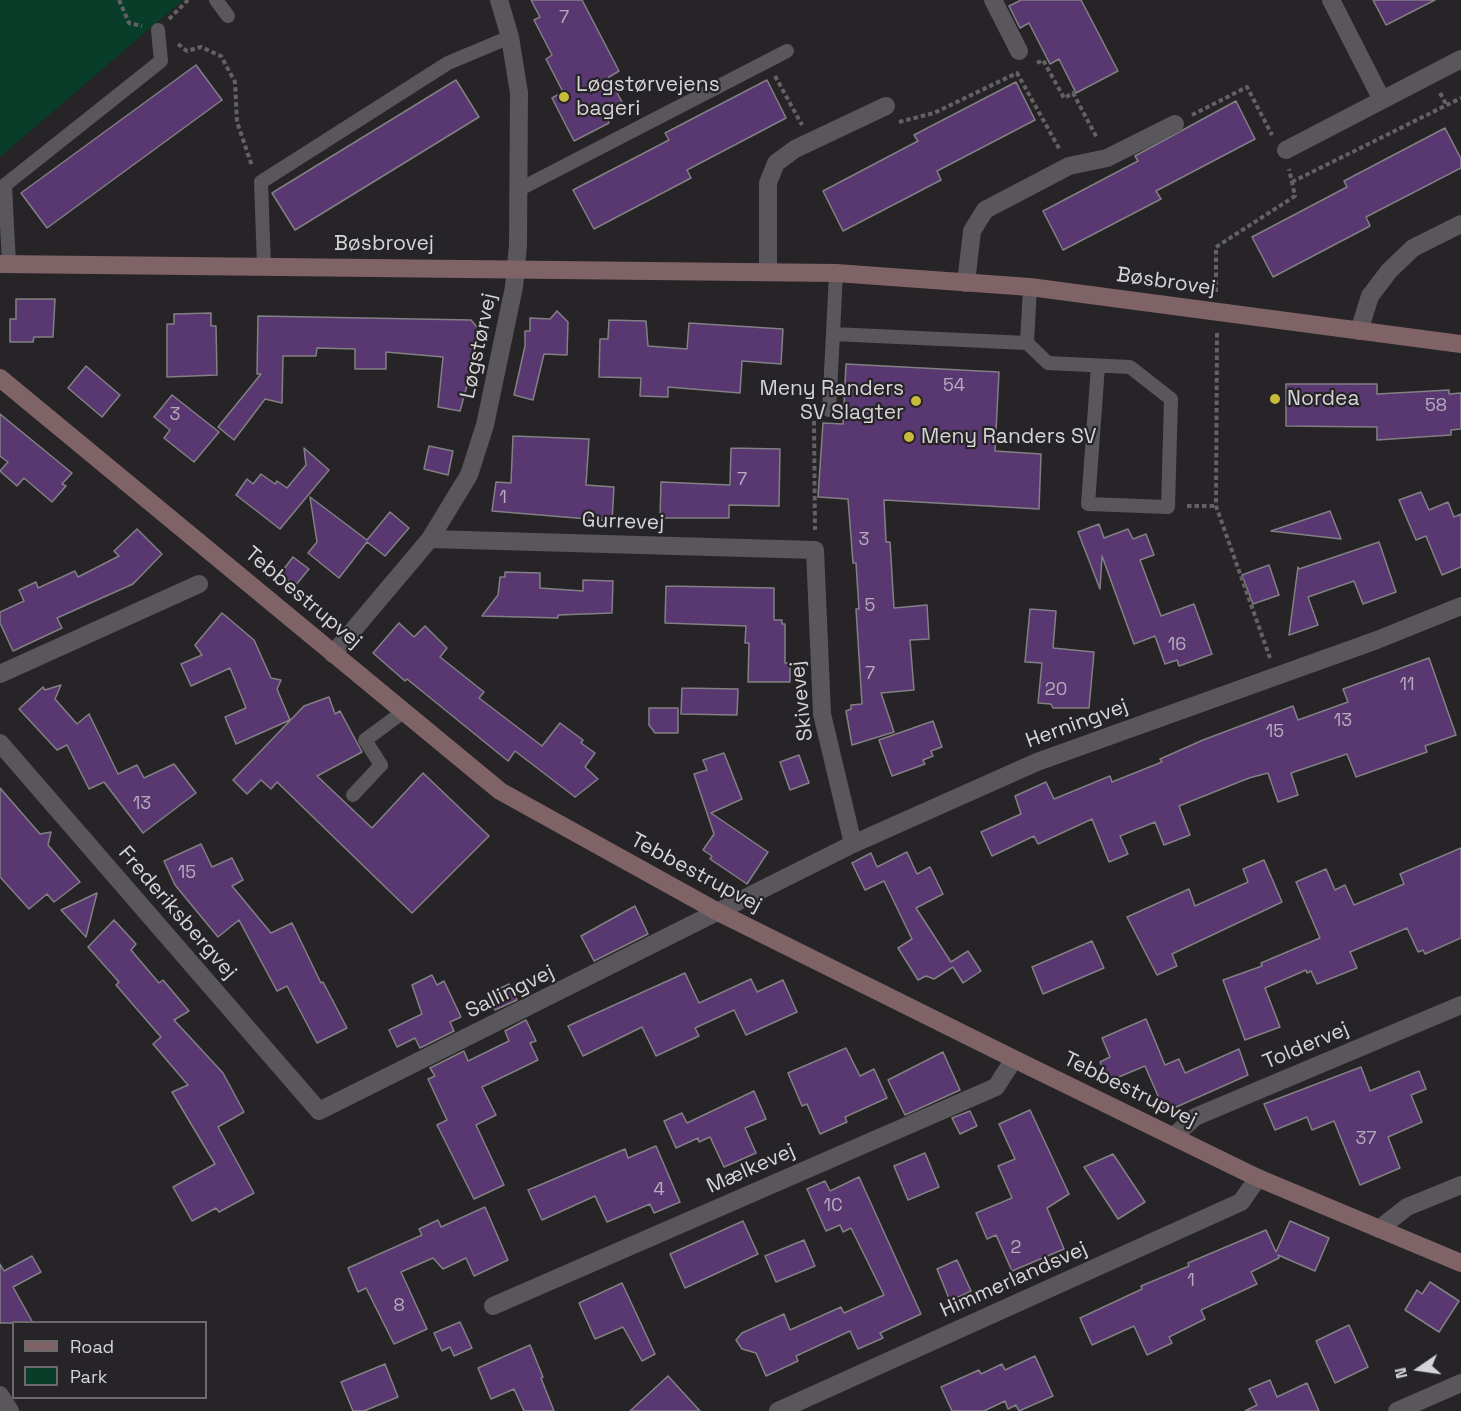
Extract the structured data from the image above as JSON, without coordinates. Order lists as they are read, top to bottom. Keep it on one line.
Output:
{"streets":{"street":["Bøsbrovej","Løgstørvej","Gurrevej","Tebbestrupvej","Skivevej","Herningvej","Frederiksbergvej","Sallingvej","Toldervej","Mælkevej","Himmerlandsvej"]},"crossings":[["Bøsbrovej","Løgstørvej"],["Løgstørvej","Gurrevej"],["Løgstørvej","Tebbestrupvej"],["Gurrevej","Skivevej"],["Tebbestrupvej","Herningvej"],["Tebbestrupvej","Sallingvej"],["Tebbestrupvej","Toldervej"],["Tebbestrupvej","Mælkevej"],["Tebbestrupvej","Himmerlandsvej"],["Skivevej","Herningvej"],["Herningvej","Sallingvej"],["Frederiksbergvej","Sallingvej"]],"places":["Løgstørvejens bageri","Nordea","Meny Randers SV Slagter","Meny Randers SV"],"house_numbers":["7","54","58","3","7","1","3","5","16","7","11","20","13","15","13","15","37","4","1C","2","1","8"],"legend":["Road","Park"],"north":"left"}
